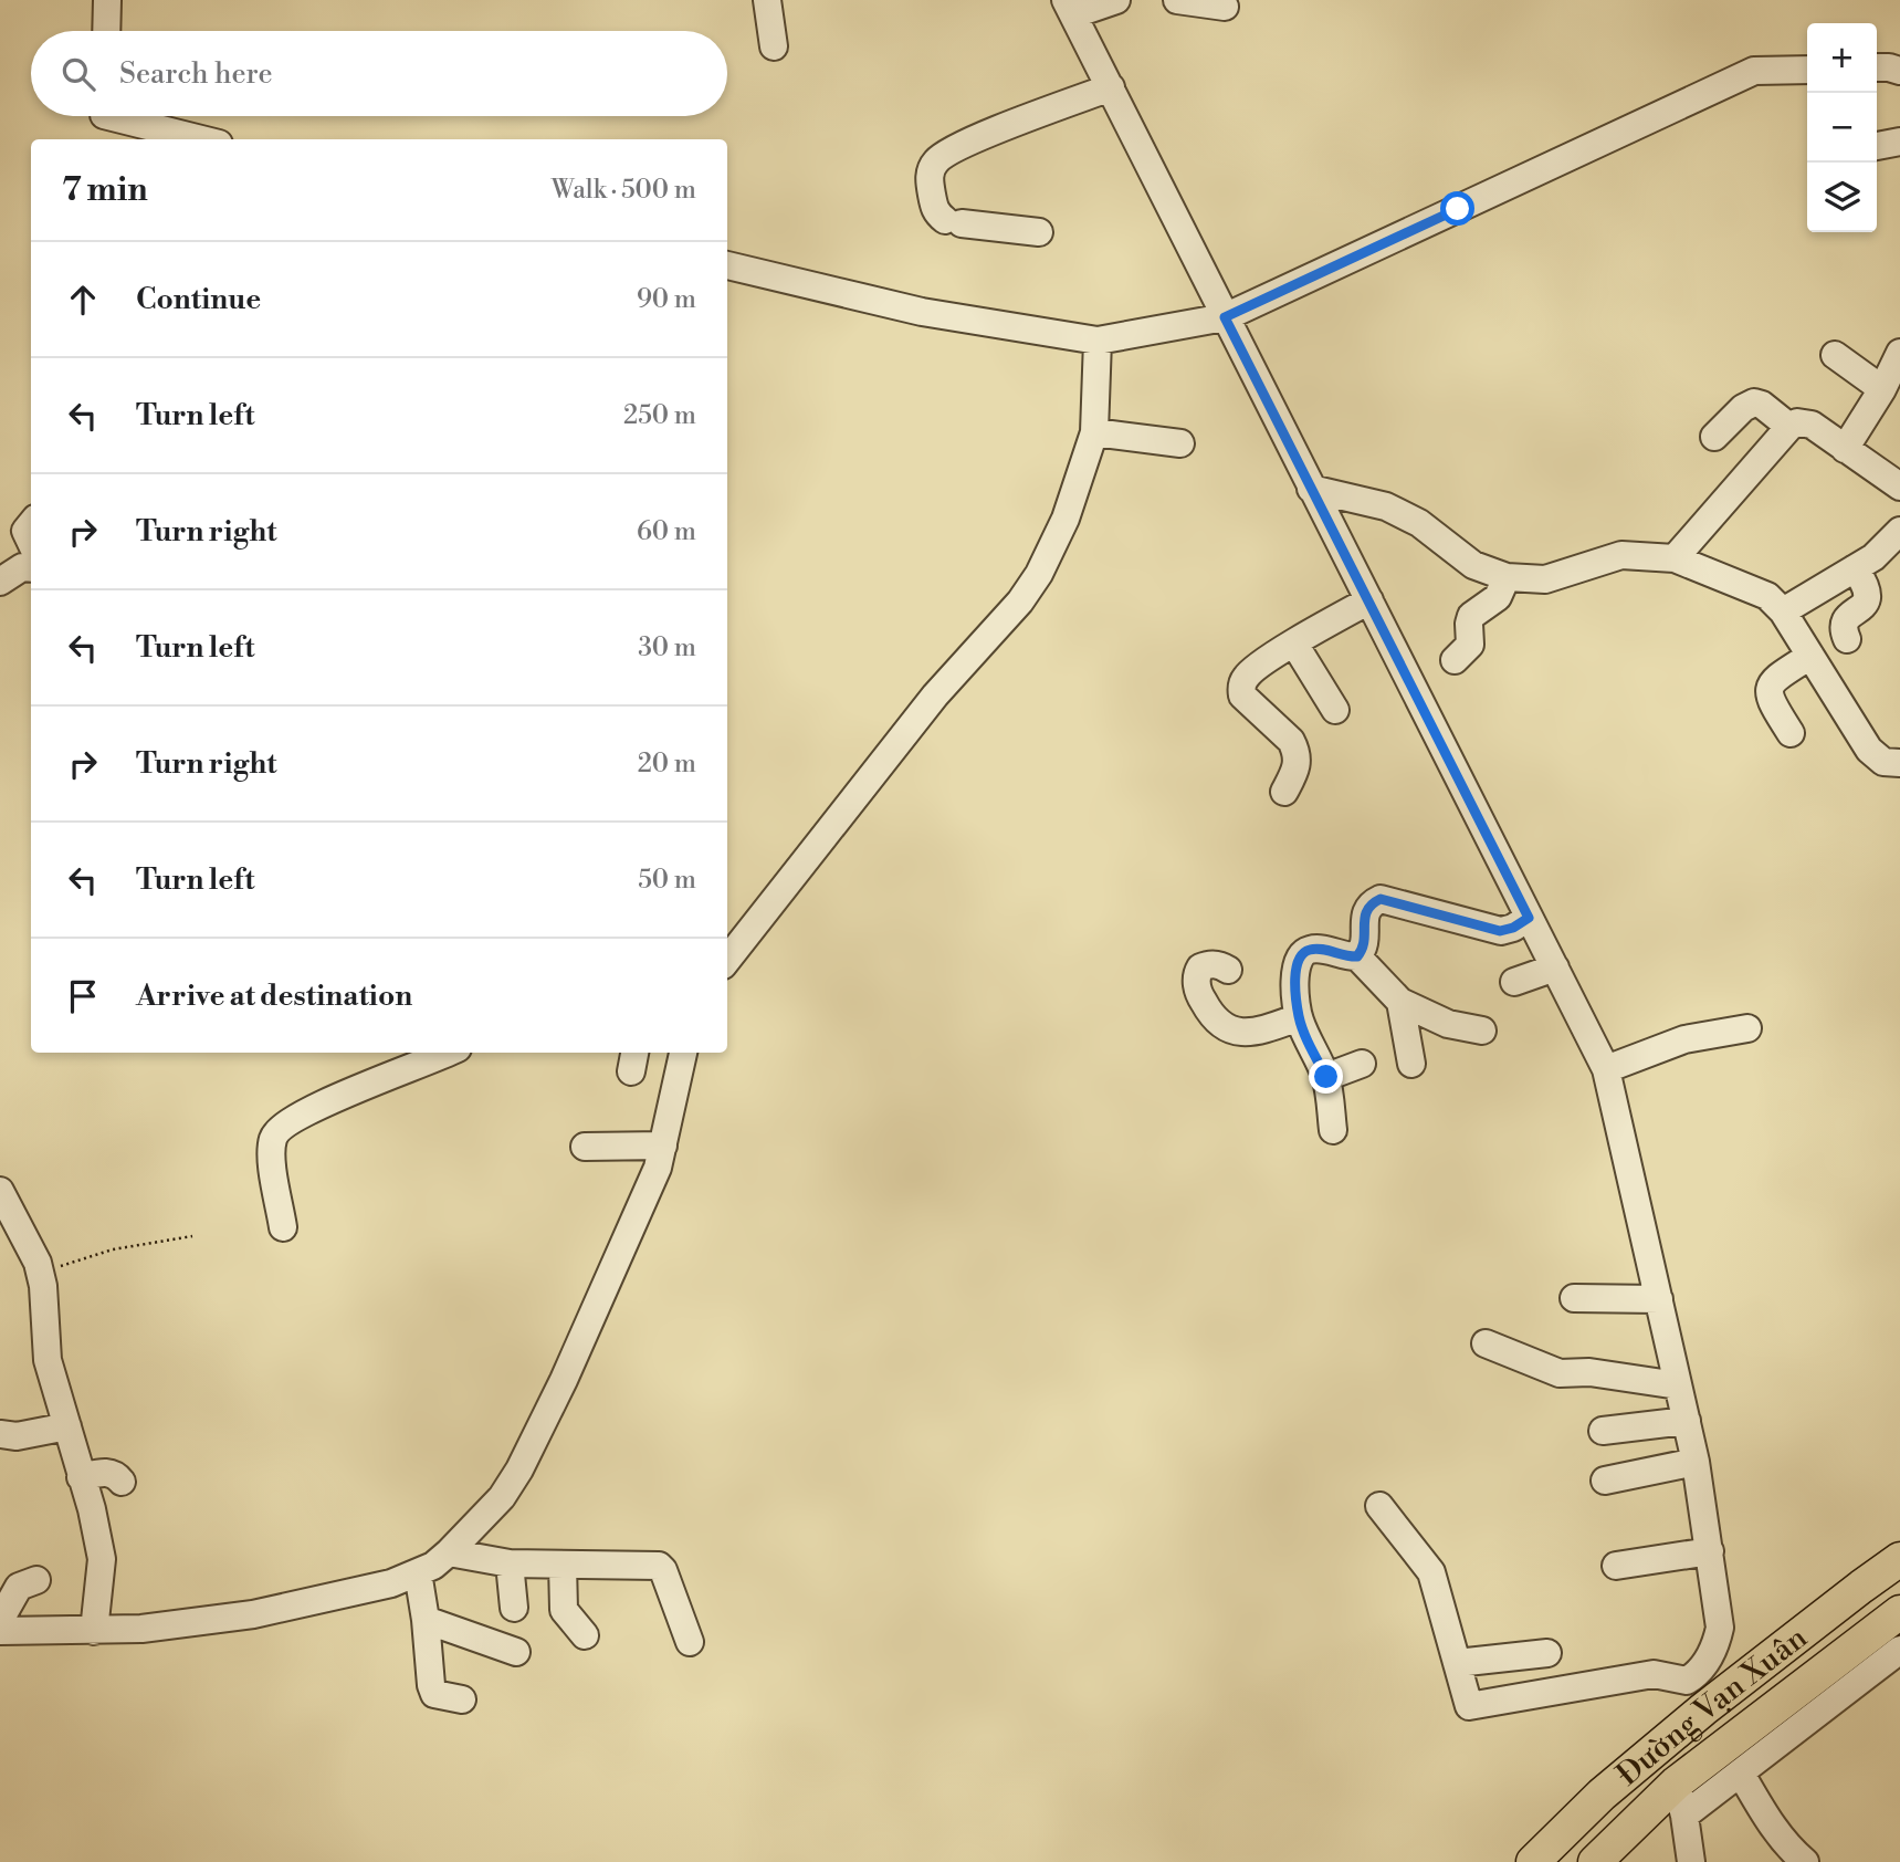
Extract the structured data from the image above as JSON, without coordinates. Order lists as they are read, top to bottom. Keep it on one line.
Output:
{"streets":{"main road":["Đường Vạn Xuân"]},"page":{"map_buttons":["+","−"],"search":"Search here","heading":["7 min","Walk · 500 m"],"list":[["Continue","90 m"],["Turn left","250 m"],["Turn right","60 m"],["Turn left","30 m"],["Turn right","20 m"],["Turn left","50 m"],"Arrive at destination"]}}
